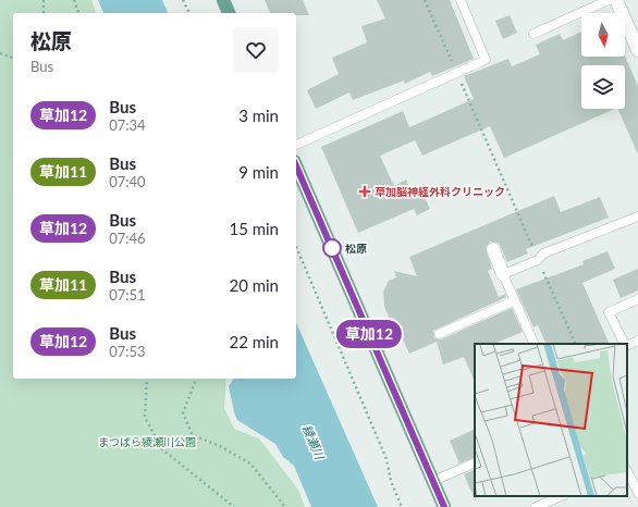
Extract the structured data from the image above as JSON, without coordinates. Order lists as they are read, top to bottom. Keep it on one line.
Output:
{"water":["綾瀬川"],"parks":["まつばら綾瀬川公園"],"places":{"health":["草加脳神経外科クリニック"],"other":["松原"]},"lines":["bus line 草加12"],"north":"bottom","page":{"on_map":"草加12","heading":["松原","Bus"],"list":[{"mark":"草加12","name":"Bus","note":"07:34","value":"3 min"},{"mark":"草加11","name":"Bus","note":"07:40","value":"9 min"},{"mark":"草加12","name":"Bus","note":"07:46","value":"15 min"},{"mark":"草加11","name":"Bus","note":"07:51","value":"20 min"},{"mark":"草加12","name":"Bus","note":"07:53","value":"22 min"}]}}
